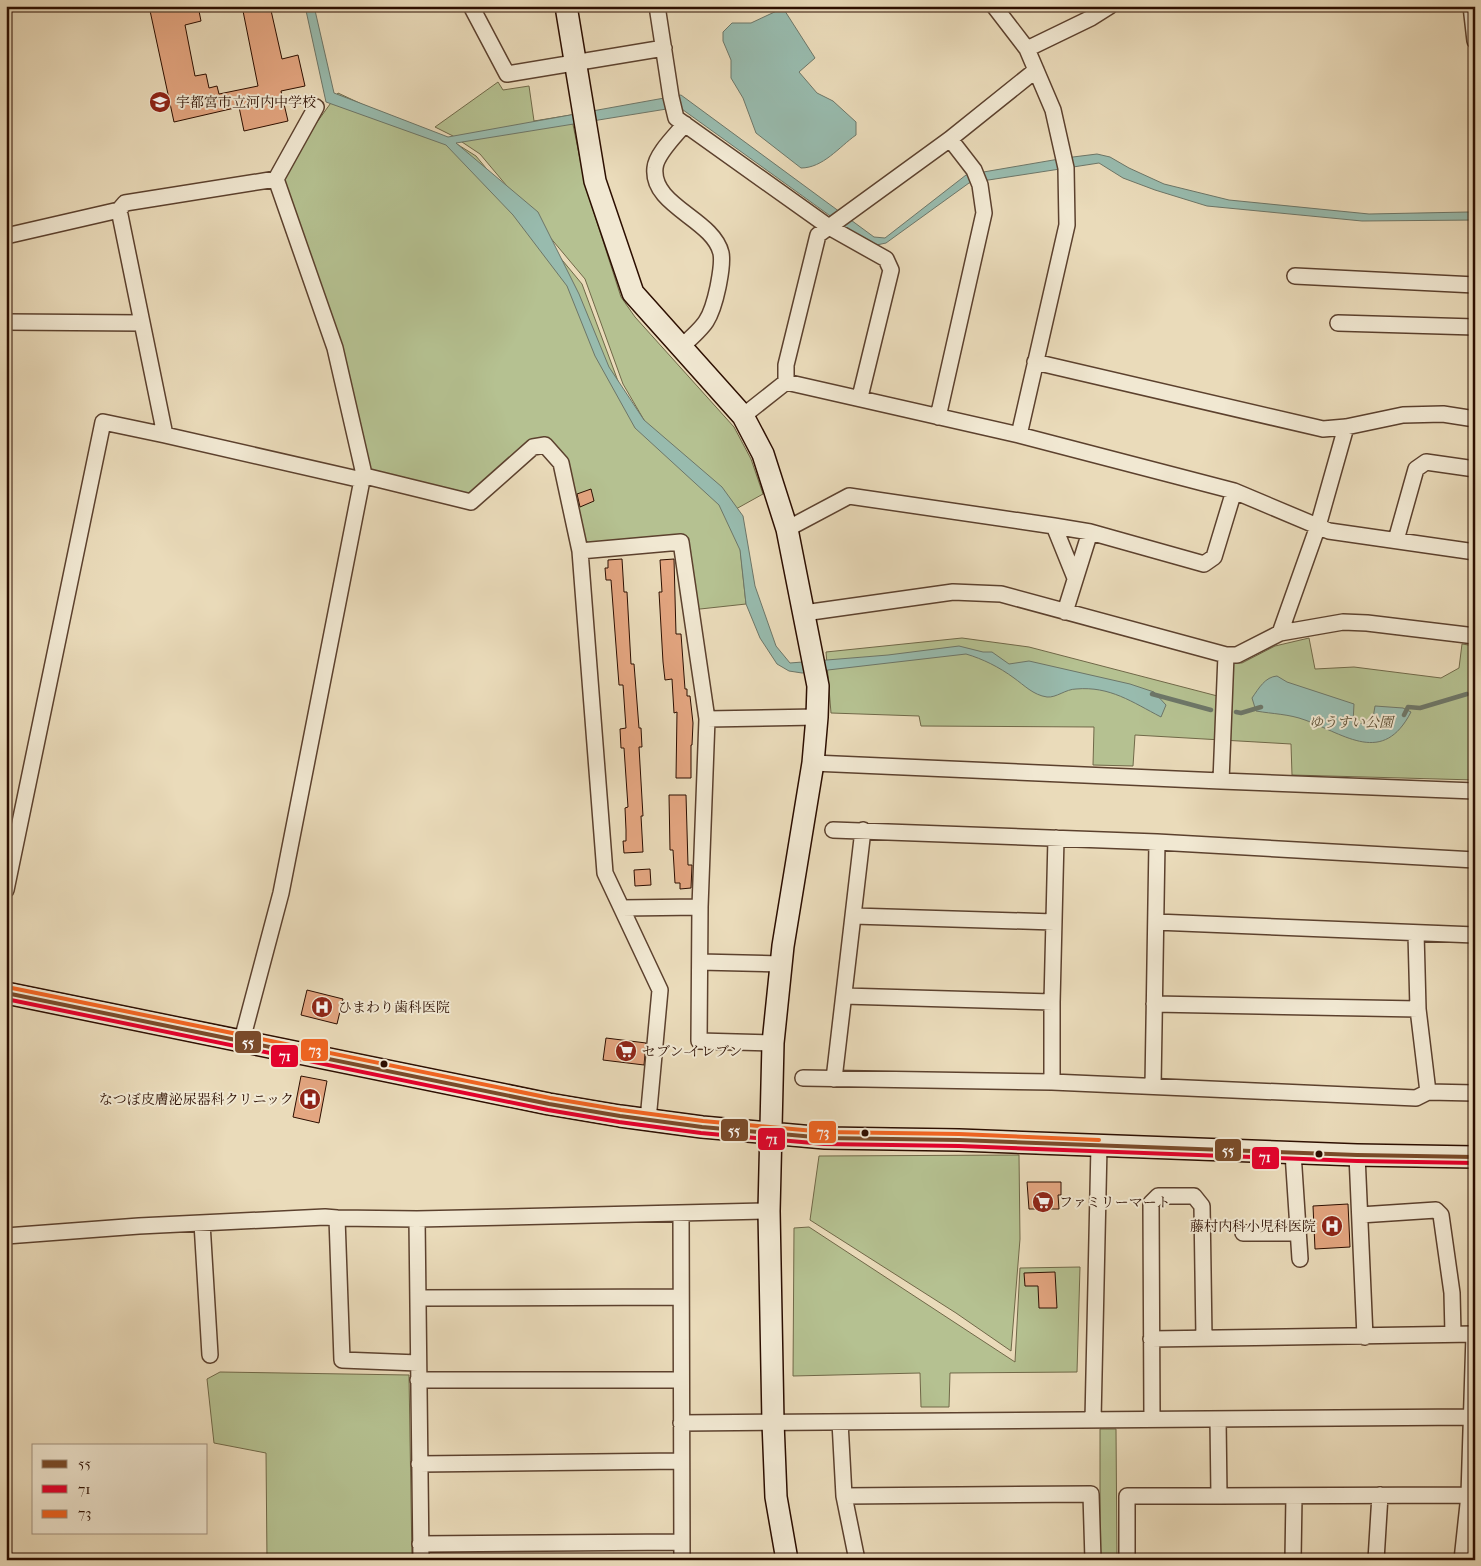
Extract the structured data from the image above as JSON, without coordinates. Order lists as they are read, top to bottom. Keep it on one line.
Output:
{"parks":["ゆうすい公園"],"places":{"school or university":["宇都宮市立河内中学校"],"hospital":["ひまわり歯科医院","なつぼ皮膚泌尿器科クリニック","藤村内科小児科医院"],"supermarket":["セブン-イレブン","ファミリーマート"]},"lines":["transit line 73","transit line 55","transit line 71"],"legend":["55","71","73"]}
